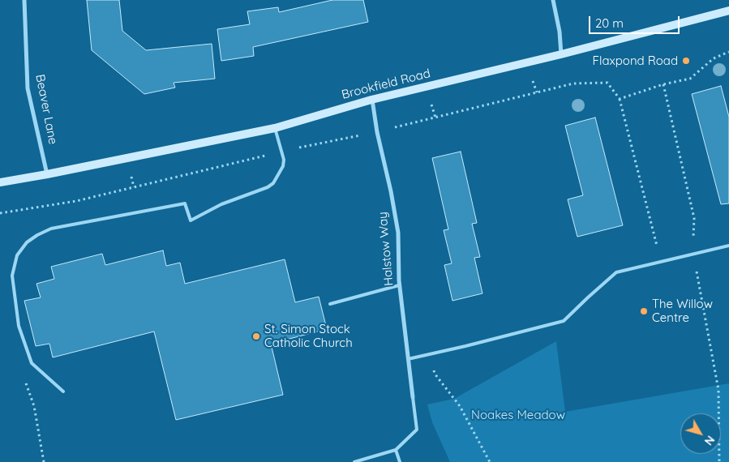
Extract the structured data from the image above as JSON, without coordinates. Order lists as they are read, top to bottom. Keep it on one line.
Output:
{"streets":{"main road":["Brookfield Road"],"street":["Beaver Lane","Halstow Way"]},"crossings":[["Brookfield Road","Beaver Lane"],["Brookfield Road","Halstow Way"]],"parks":["Noakes Meadow"],"places":["Flaxpond Road","The Willow Centre","St. Simon Stock Catholic Church"],"scale_bar":"20 m","north":"bottom right"}
